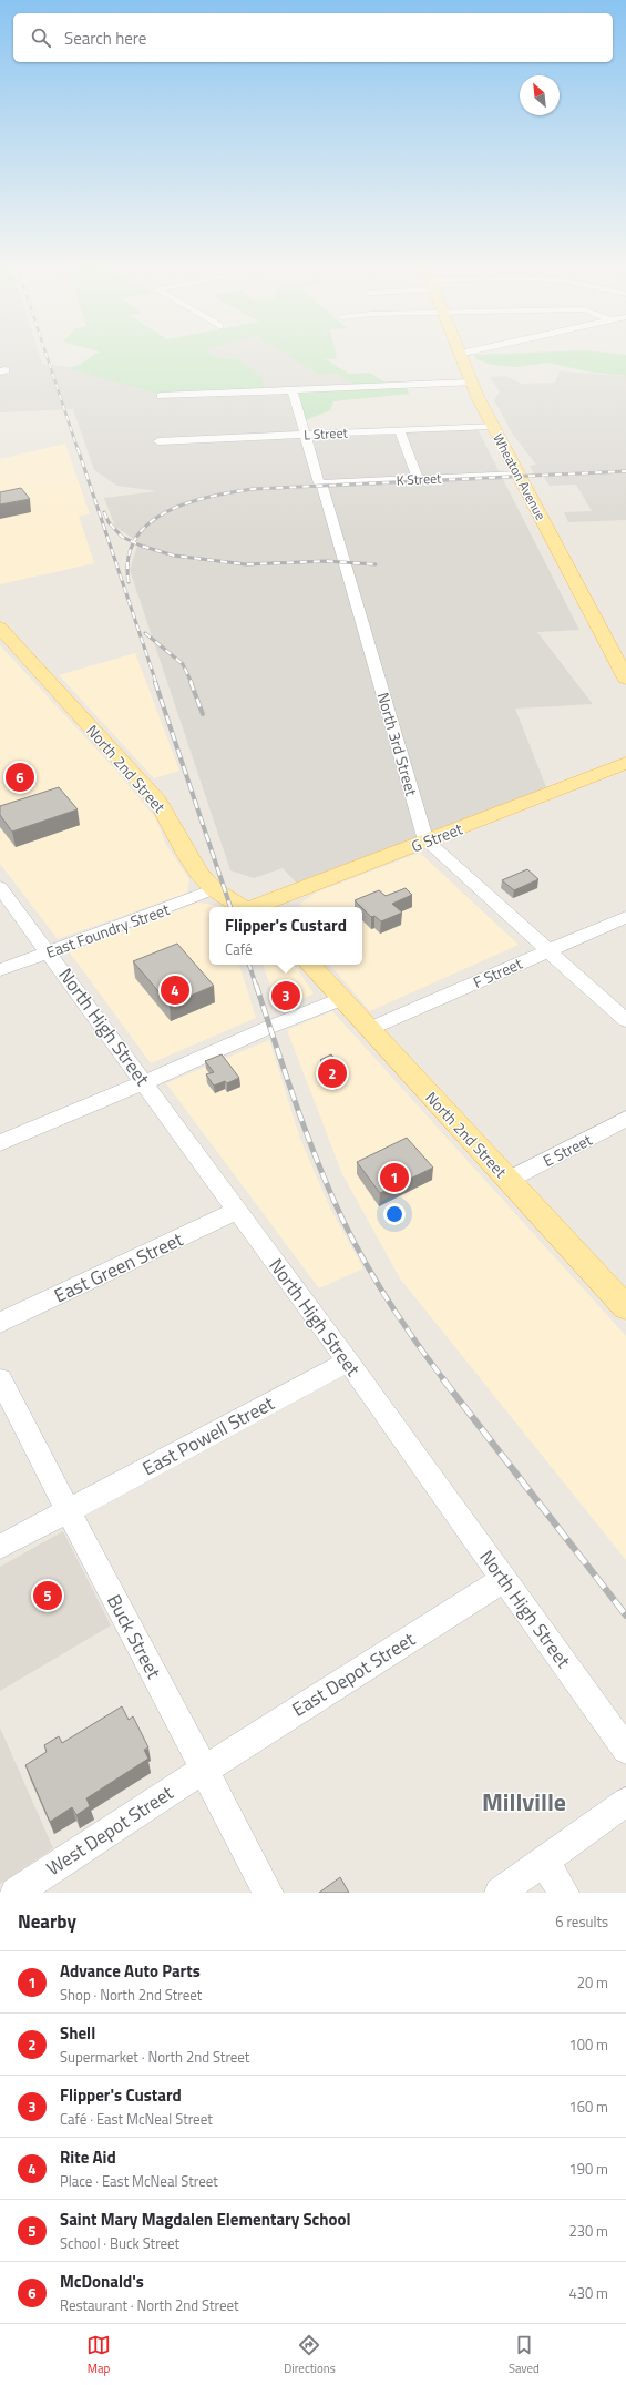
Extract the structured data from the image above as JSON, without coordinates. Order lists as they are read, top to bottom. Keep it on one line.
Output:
{"streets":{"main road":["Wheaton Avenue","North 2nd Street","G Street"],"street":["L Street","K Street","North 3rd Street","East Foundry Street","F Street","North High Street","E Street","East Green Street","East Powell Street","Buck Street","East Depot Street","West Depot Street"]},"crossings":[["L Street","Wheaton Avenue"],["L Street","North 3rd Street"],["Wheaton Avenue","K Street"],["K Street","North 3rd Street"],["North 3rd Street","G Street"],["North 2nd Street","East Foundry Street"],["North 2nd Street","F Street"],["North 2nd Street","E Street"],["East Foundry Street","North High Street"],["North High Street","East Green Street"],["North High Street","East Powell Street"],["North High Street","East Depot Street"],["East Powell Street","Buck Street"],["Buck Street","East Depot Street"],["Buck Street","West Depot Street"],["East Depot Street","West Depot Street"]],"districts":["Millville"],"north":"top left","page":{"search":"Search here","pins":["6","4","3","2","1","5"],"popup":["Flipper's Custard","Café"],"heading":["Nearby","6 results"],"list":[{"mark":"1","name":"Advance Auto Parts","note":"Shop · North 2nd Street","value":"20 m"},{"mark":"2","name":"Shell","note":"Supermarket · North 2nd Street","value":"100 m"},{"mark":"3","name":"Flipper's Custard","note":"Café · East McNeal Street","value":"160 m"},{"mark":"4","name":"Rite Aid","note":"Place · East McNeal Street","value":"190 m"},{"mark":"5","name":"Saint Mary Magdalen Elementary School","note":"School · Buck Street","value":"230 m"},{"mark":"6","name":"McDonald's","note":"Restaurant · North 2nd Street","value":"430 m"}],"nav":["Map","Directions","Saved"]}}
